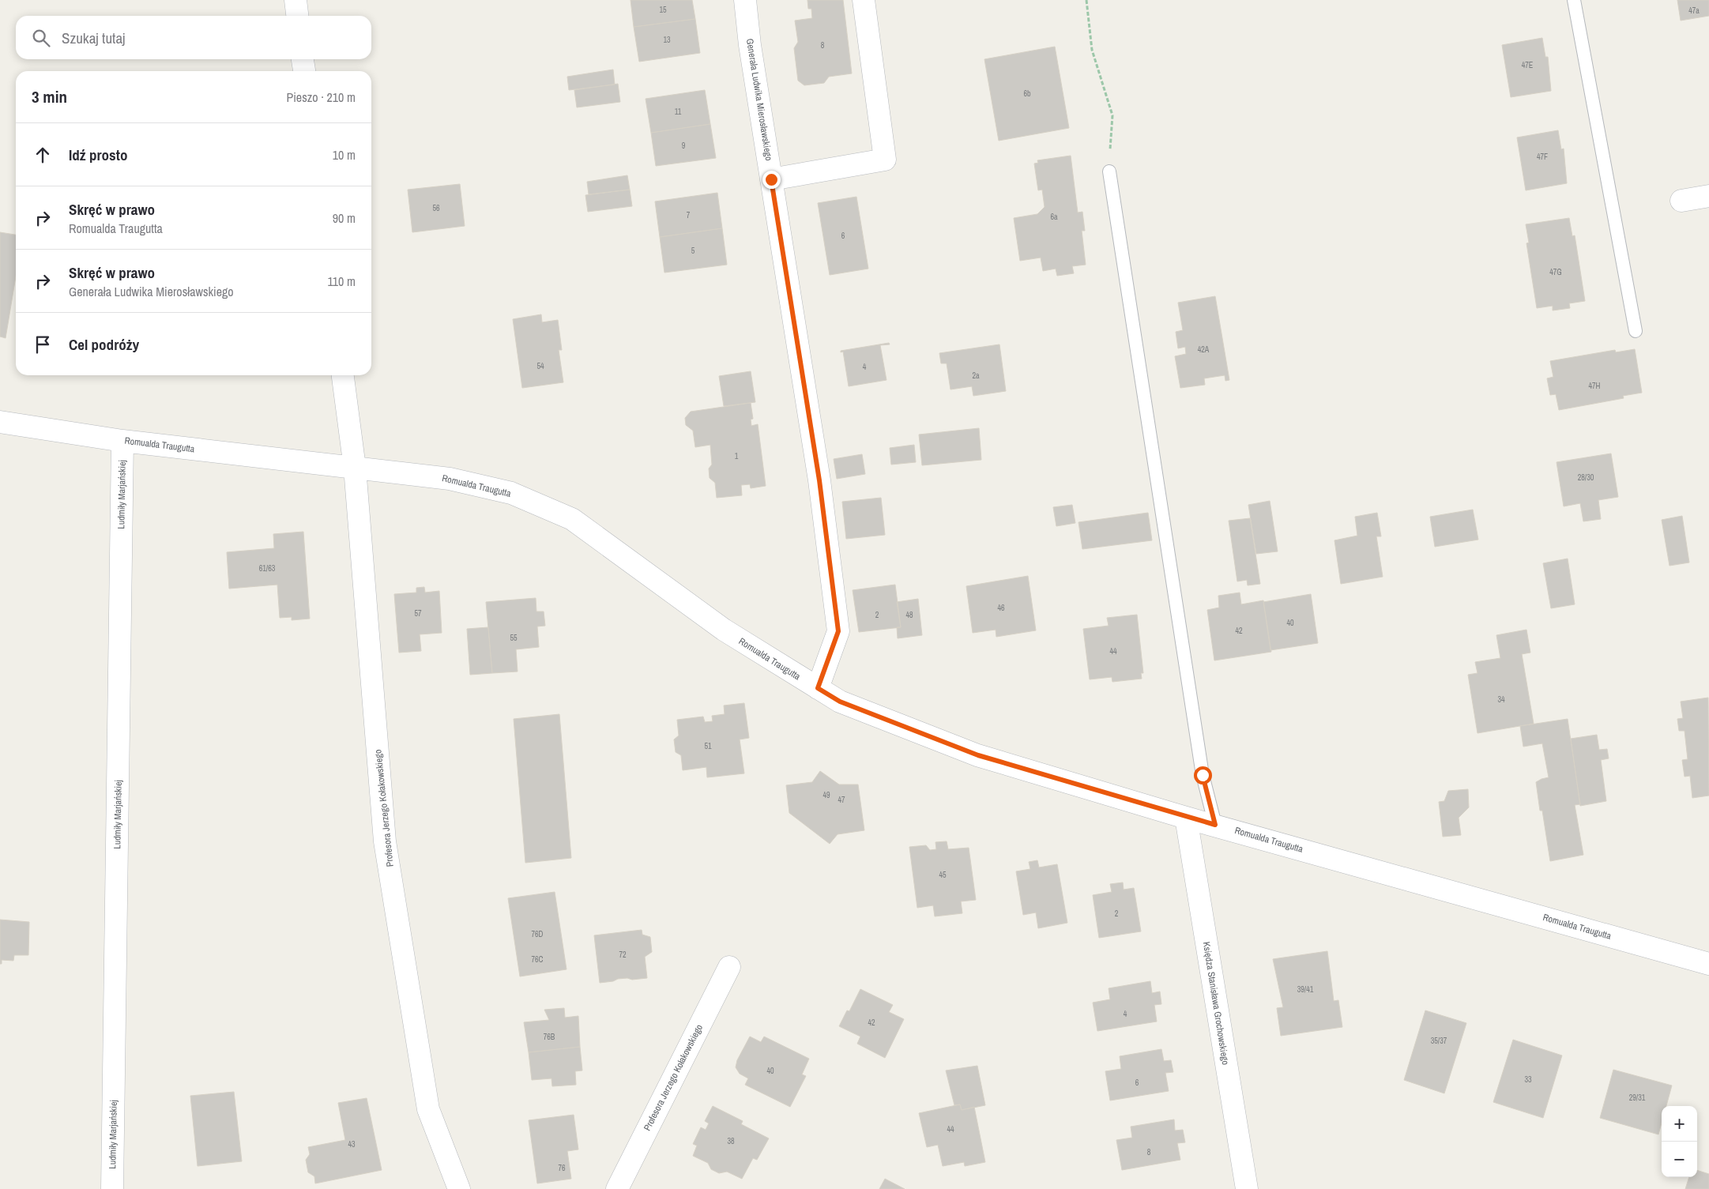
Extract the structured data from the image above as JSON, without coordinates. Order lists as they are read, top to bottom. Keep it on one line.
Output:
{"streets":{"street":["Generała Ludwika Mierosławskiego","Romualda Traugutta","Ludmiły Marjańskiej","Profesora Jerzego Kołakowskiego","Księdza Stanisława Grochowskiego"]},"crossings":[["Generała Ludwika Mierosławskiego","Romualda Traugutta"],["Romualda Traugutta","Ludmiły Marjańskiej"],["Romualda Traugutta","Profesora Jerzego Kołakowskiego"],["Romualda Traugutta","Księdza Stanisława Grochowskiego"]],"house_numbers":["15","47a","13","8","47E","6b","11","9","47F","56","7","6a","6","5","47G","42A","54","4","2a","47H","1","28/30","61/63","46","57","2","48","40","42","55","44","34","51","49","47","45","2","76D","72","76C","39/41","4","42","76B","35/37","40","33","6","29/31","44","38","43","8","76"],"page":{"search":"Szukaj tutaj","heading":["3 min","Pieszo · 210 m"],"list":[["Idź prosto","10 m"],["Skręć w prawo","Romualda Traugutta","90 m"],["Skręć w prawo","Generała Ludwika Mierosławskiego","110 m"],"Cel podróży"],"map_buttons":["+","−"]}}
